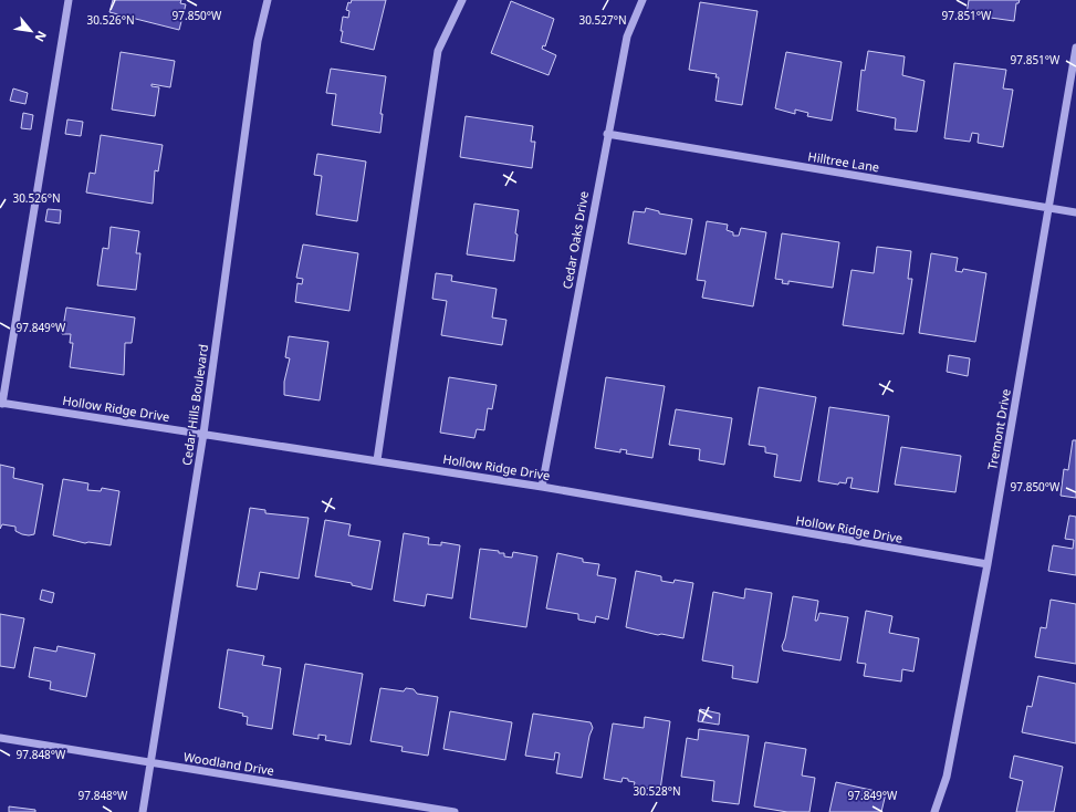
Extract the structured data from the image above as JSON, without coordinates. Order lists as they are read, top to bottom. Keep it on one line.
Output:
{"streets":{"street":["Hilltree Lane","Cedar Oaks Drive","Cedar Hills Boulevard","Hollow Ridge Drive","Tremont Drive","Woodland Drive"]},"crossings":[["Hilltree Lane","Cedar Oaks Drive"],["Hilltree Lane","Tremont Drive"],["Cedar Oaks Drive","Hollow Ridge Drive"],["Cedar Hills Boulevard","Hollow Ridge Drive"],["Cedar Hills Boulevard","Woodland Drive"],["Hollow Ridge Drive","Tremont Drive"]],"north":"bottom right","coordinates":["97.850°W","97.851°W","30.526°N","30.527°N","97.849°W","97.848°W","30.528°N"]}
